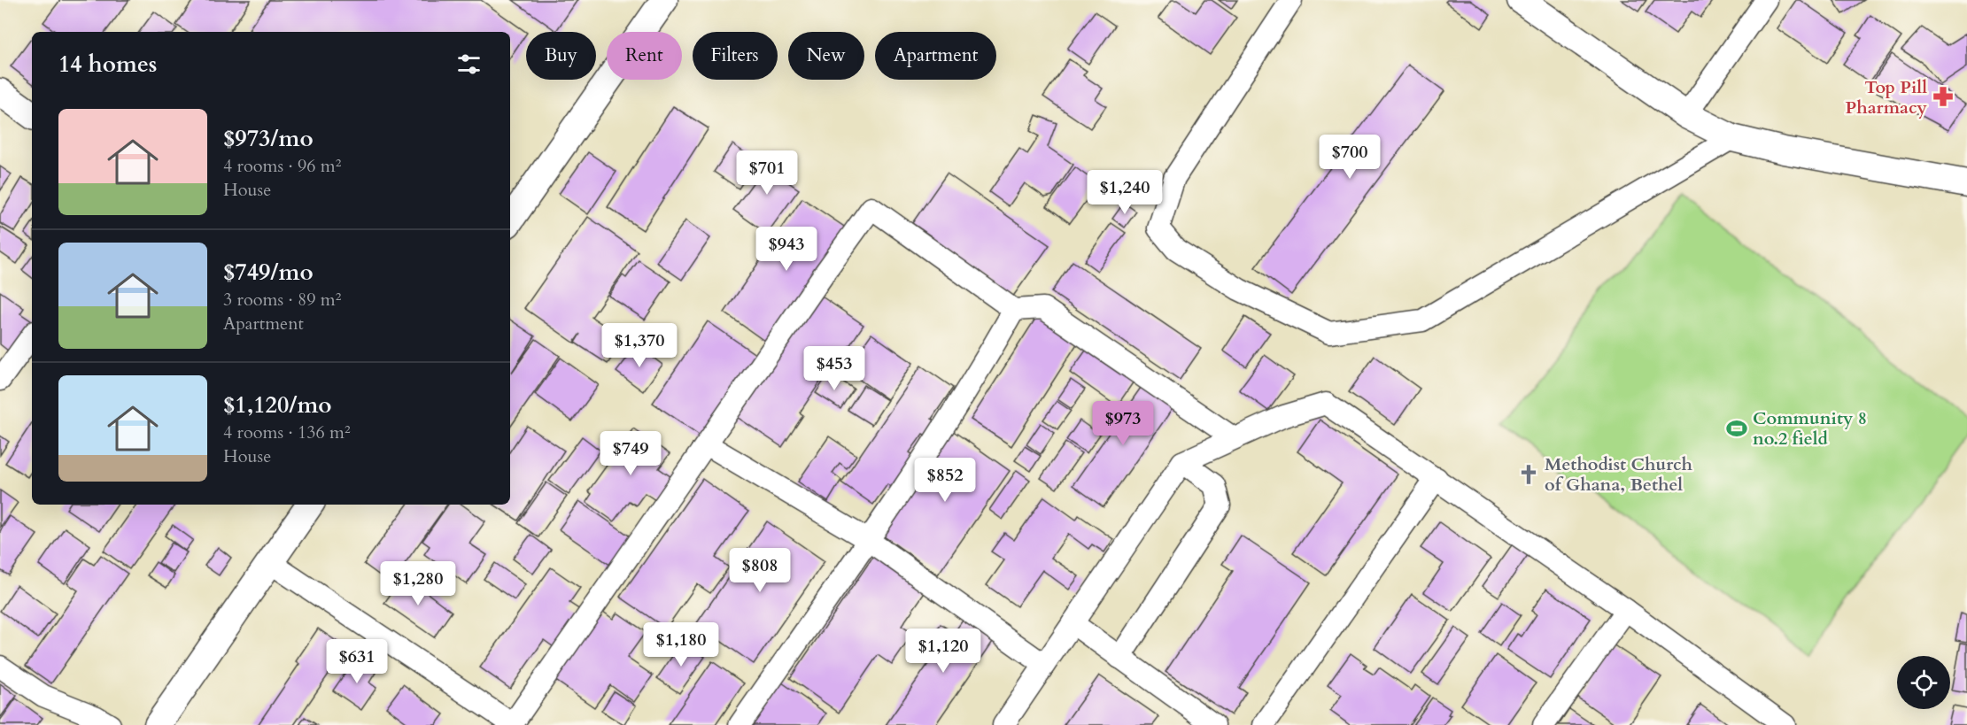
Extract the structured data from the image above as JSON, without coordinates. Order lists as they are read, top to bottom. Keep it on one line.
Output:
{"places":{"pharmacy":["Top Pill Pharmacy"],"sports":["Community 8 no.2 field"],"church":["Methodist Church of Ghana, Bethel"]},"page":{"chip":["Buy","Rent","Filters","New","Apartment"],"heading":"14 homes","list":[{"name":"$973/mo","note":"4 rooms · 96 m² · House"},{"name":"$749/mo","note":"3 rooms · 89 m² · Apartment"},{"name":"$1,120/mo","note":"4 rooms · 136 m² · House"}],"price":["$700","$701","$1,240","$943","$1,370","$453","$973","$749","$852","$808","$1,280","$1,180","$1,120","$631"]}}
